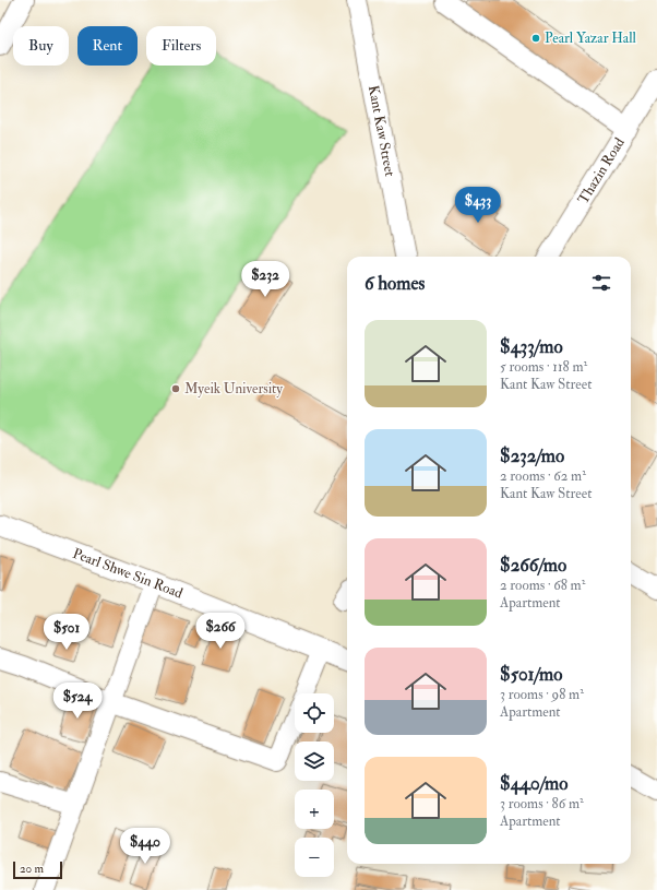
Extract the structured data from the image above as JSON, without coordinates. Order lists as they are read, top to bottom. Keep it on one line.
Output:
{"streets":{"street":["Kant Kaw Street","Thazin Road","Pearl Shwe Sin Road"]},"places":["Pearl Yazar Hall","Myeik University"],"scale_bar":"20 m","page":{"chip":["Buy","Rent","Filters"],"price":["$433","$232","$266","$501","$524","$440"],"heading":"6 homes","list":[{"name":"$433/mo","note":"5 rooms · 118 m² · Kant Kaw Street"},{"name":"$232/mo","note":"2 rooms · 62 m² · Kant Kaw Street"},{"name":"$266/mo","note":"2 rooms · 68 m² · Apartment"},{"name":"$501/mo","note":"3 rooms · 98 m² · Apartment"},{"name":"$440/mo","note":"3 rooms · 86 m² · Apartment"}],"map_buttons":["+","−"],"scale":"20 m"}}
